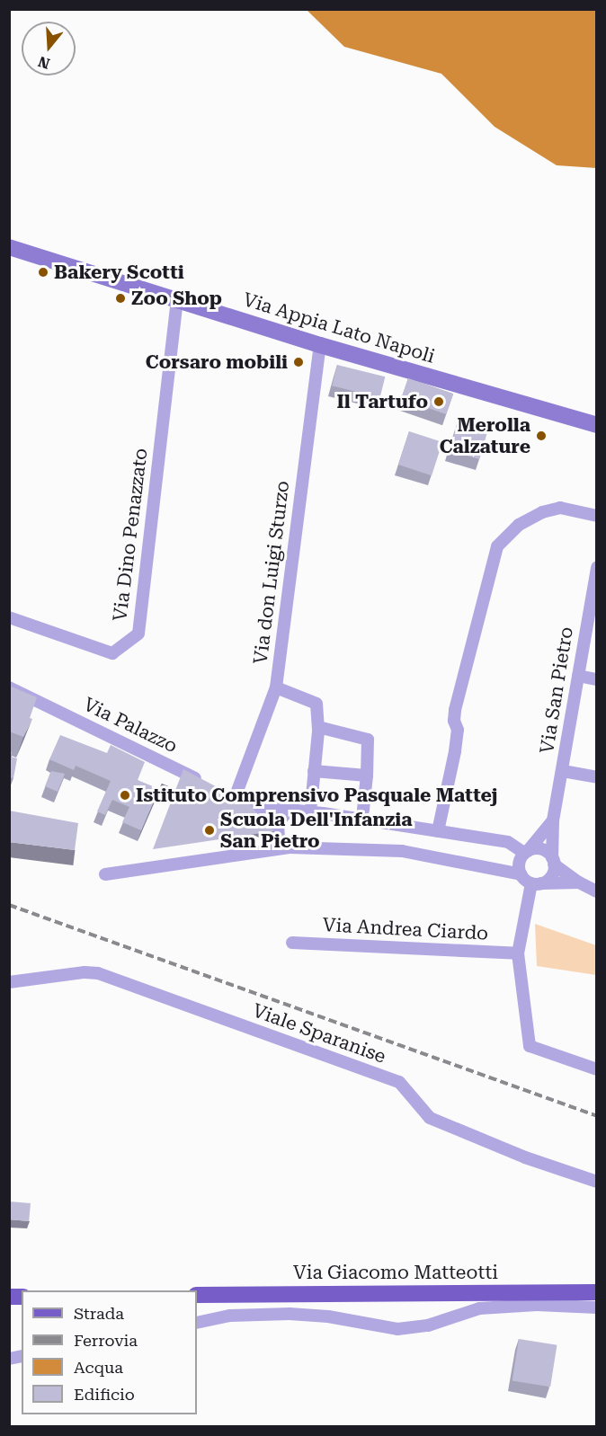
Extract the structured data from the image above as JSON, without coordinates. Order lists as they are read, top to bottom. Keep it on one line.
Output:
{"streets":{"main road":["Via Giacomo Matteotti"],"street":["Via Appia Lato Napoli","Via Dino Penazzato","Via don Luigi Sturzo","Via San Pietro","Via Palazzo","Via Andrea Ciardo","Viale Sparanise"]},"crossings":[["Via Appia Lato Napoli","Via Dino Penazzato"],["Via Appia Lato Napoli","Via don Luigi Sturzo"]],"places":["Bakery Scotti","Zoo Shop","Corsaro mobili","Il Tartufo","Merolla Calzature","Istituto Comprensivo Pasquale Mattej","Scuola Dell'Infanzia San Pietro"],"legend":["Strada","Ferrovia","Acqua","Edificio"],"north":"bottom"}
